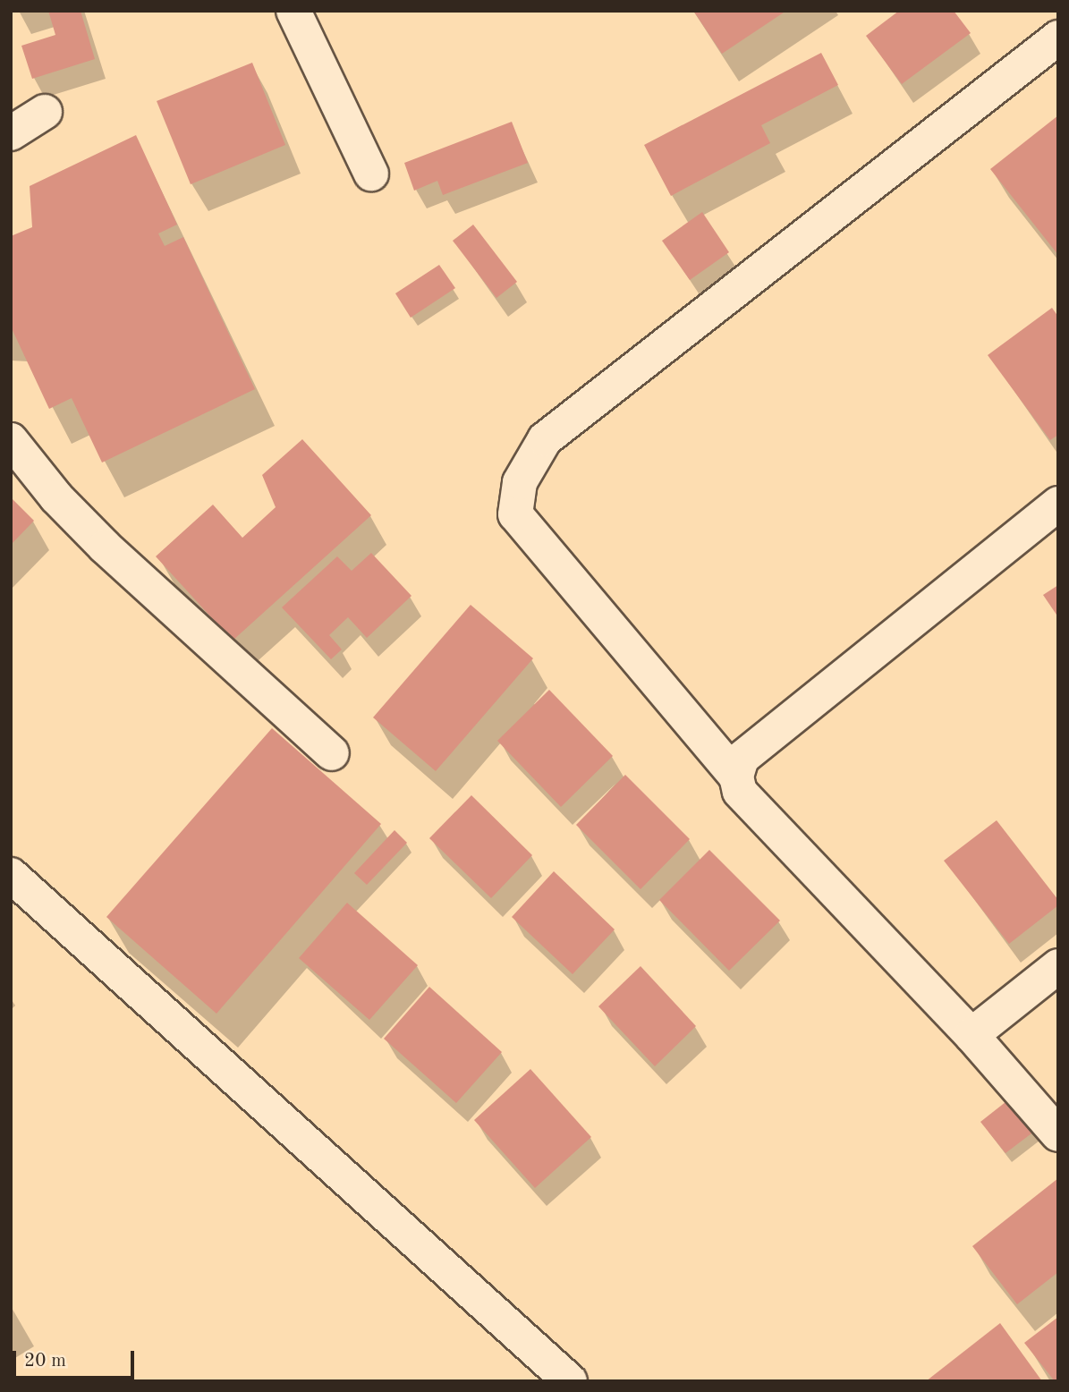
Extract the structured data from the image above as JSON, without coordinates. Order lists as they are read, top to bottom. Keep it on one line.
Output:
{"scale_bar":"20 m"}
